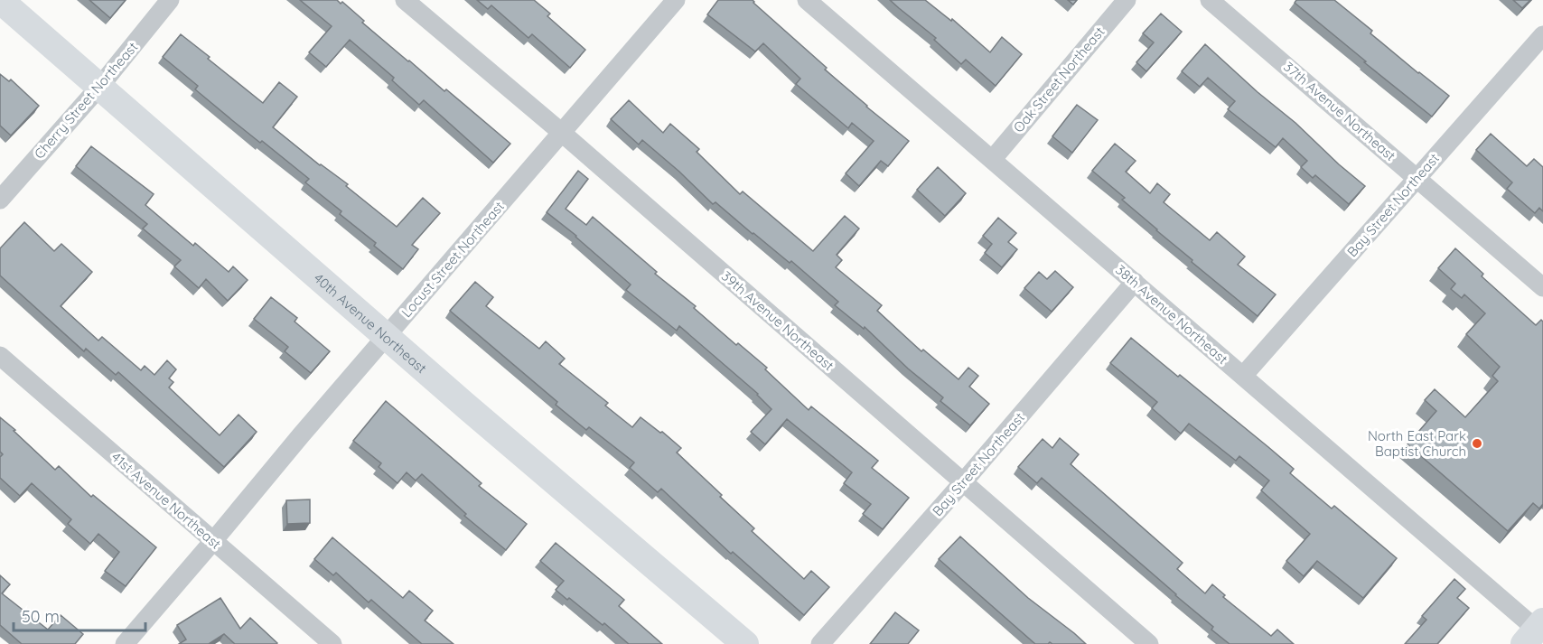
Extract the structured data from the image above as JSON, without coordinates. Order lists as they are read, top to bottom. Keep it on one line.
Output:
{"streets":{"street":["Oak Street Northeast","Cherry Street Northeast","37th Avenue Northeast","Bay Street Northeast","Locust Street Northeast","38th Avenue Northeast","39th Avenue Northeast","40th Avenue Northeast","41st Avenue Northeast"]},"crossings":[["Oak Street Northeast","38th Avenue Northeast"],["Cherry Street Northeast","40th Avenue Northeast"],["37th Avenue Northeast","Bay Street Northeast"],["Bay Street Northeast","38th Avenue Northeast"],["Bay Street Northeast","39th Avenue Northeast"],["Locust Street Northeast","39th Avenue Northeast"],["Locust Street Northeast","40th Avenue Northeast"],["Locust Street Northeast","41st Avenue Northeast"]],"places":["North East Park Baptist Church"],"scale_bar":"50 m"}
